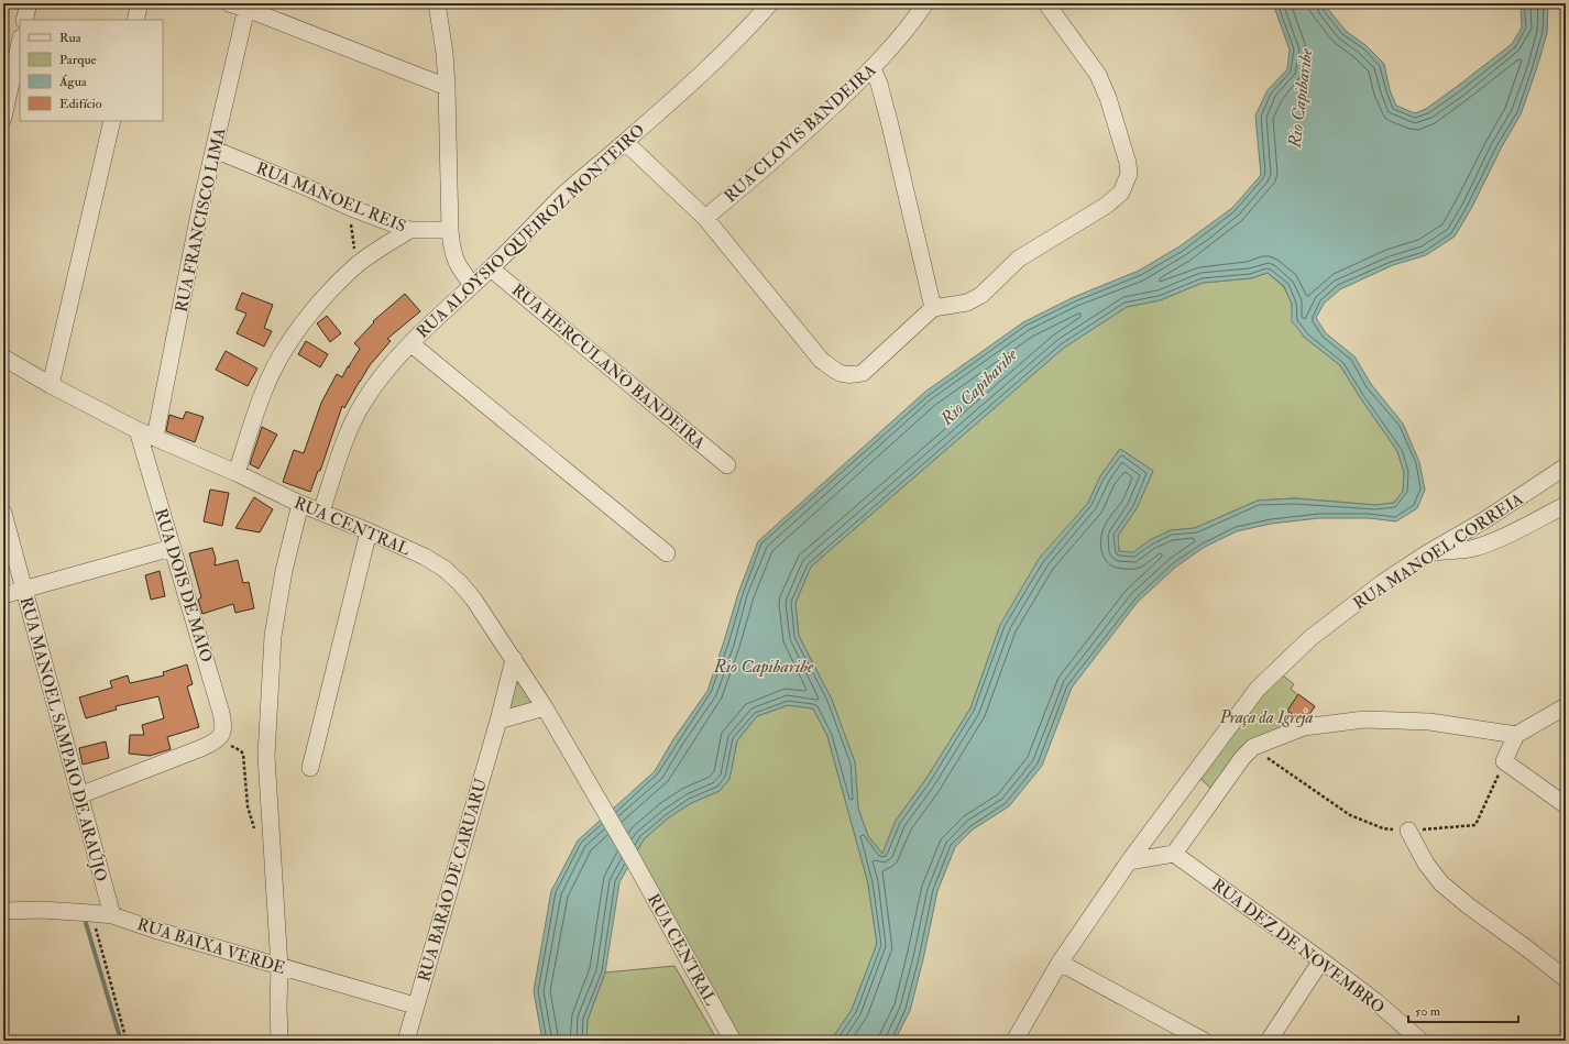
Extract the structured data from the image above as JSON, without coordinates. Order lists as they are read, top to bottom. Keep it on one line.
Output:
{"streets":{"street":["RUA CLOVIS BANDEIRA","RUA MANOEL REIS","RUA FRANCISCO LIMA","RUA ALOYSIO QUEIROZ MONTEIRO","RUA HERCULANO BANDEIRA","RUA CENTRAL","RUA MANOEL CORREIA","RUA DOIS DE MAIO","RUA MANOEL SAMPAIO DE ARAÚJO","RUA BARÃO DE CARUARU","RUA BAIXA VERDE","RUA DEZ DE NOVEMBRO"]},"crossings":[["RUA MANOEL REIS","RUA FRANCISCO LIMA"],["RUA FRANCISCO LIMA","RUA CENTRAL"],["RUA ALOYSIO QUEIROZ MONTEIRO","RUA HERCULANO BANDEIRA"],["RUA ALOYSIO QUEIROZ MONTEIRO","RUA CENTRAL"],["RUA CENTRAL","RUA DOIS DE MAIO"],["RUA CENTRAL","RUA BARÃO DE CARUARU"],["RUA MANOEL SAMPAIO DE ARAÚJO","RUA BAIXA VERDE"],["RUA BARÃO DE CARUARU","RUA BAIXA VERDE"]],"water":["Rio Capibaribe"],"parks":["Praça da Igreja"],"legend":["Rua","Parque","Água","Edifício"],"scale_bar":"50 m"}
